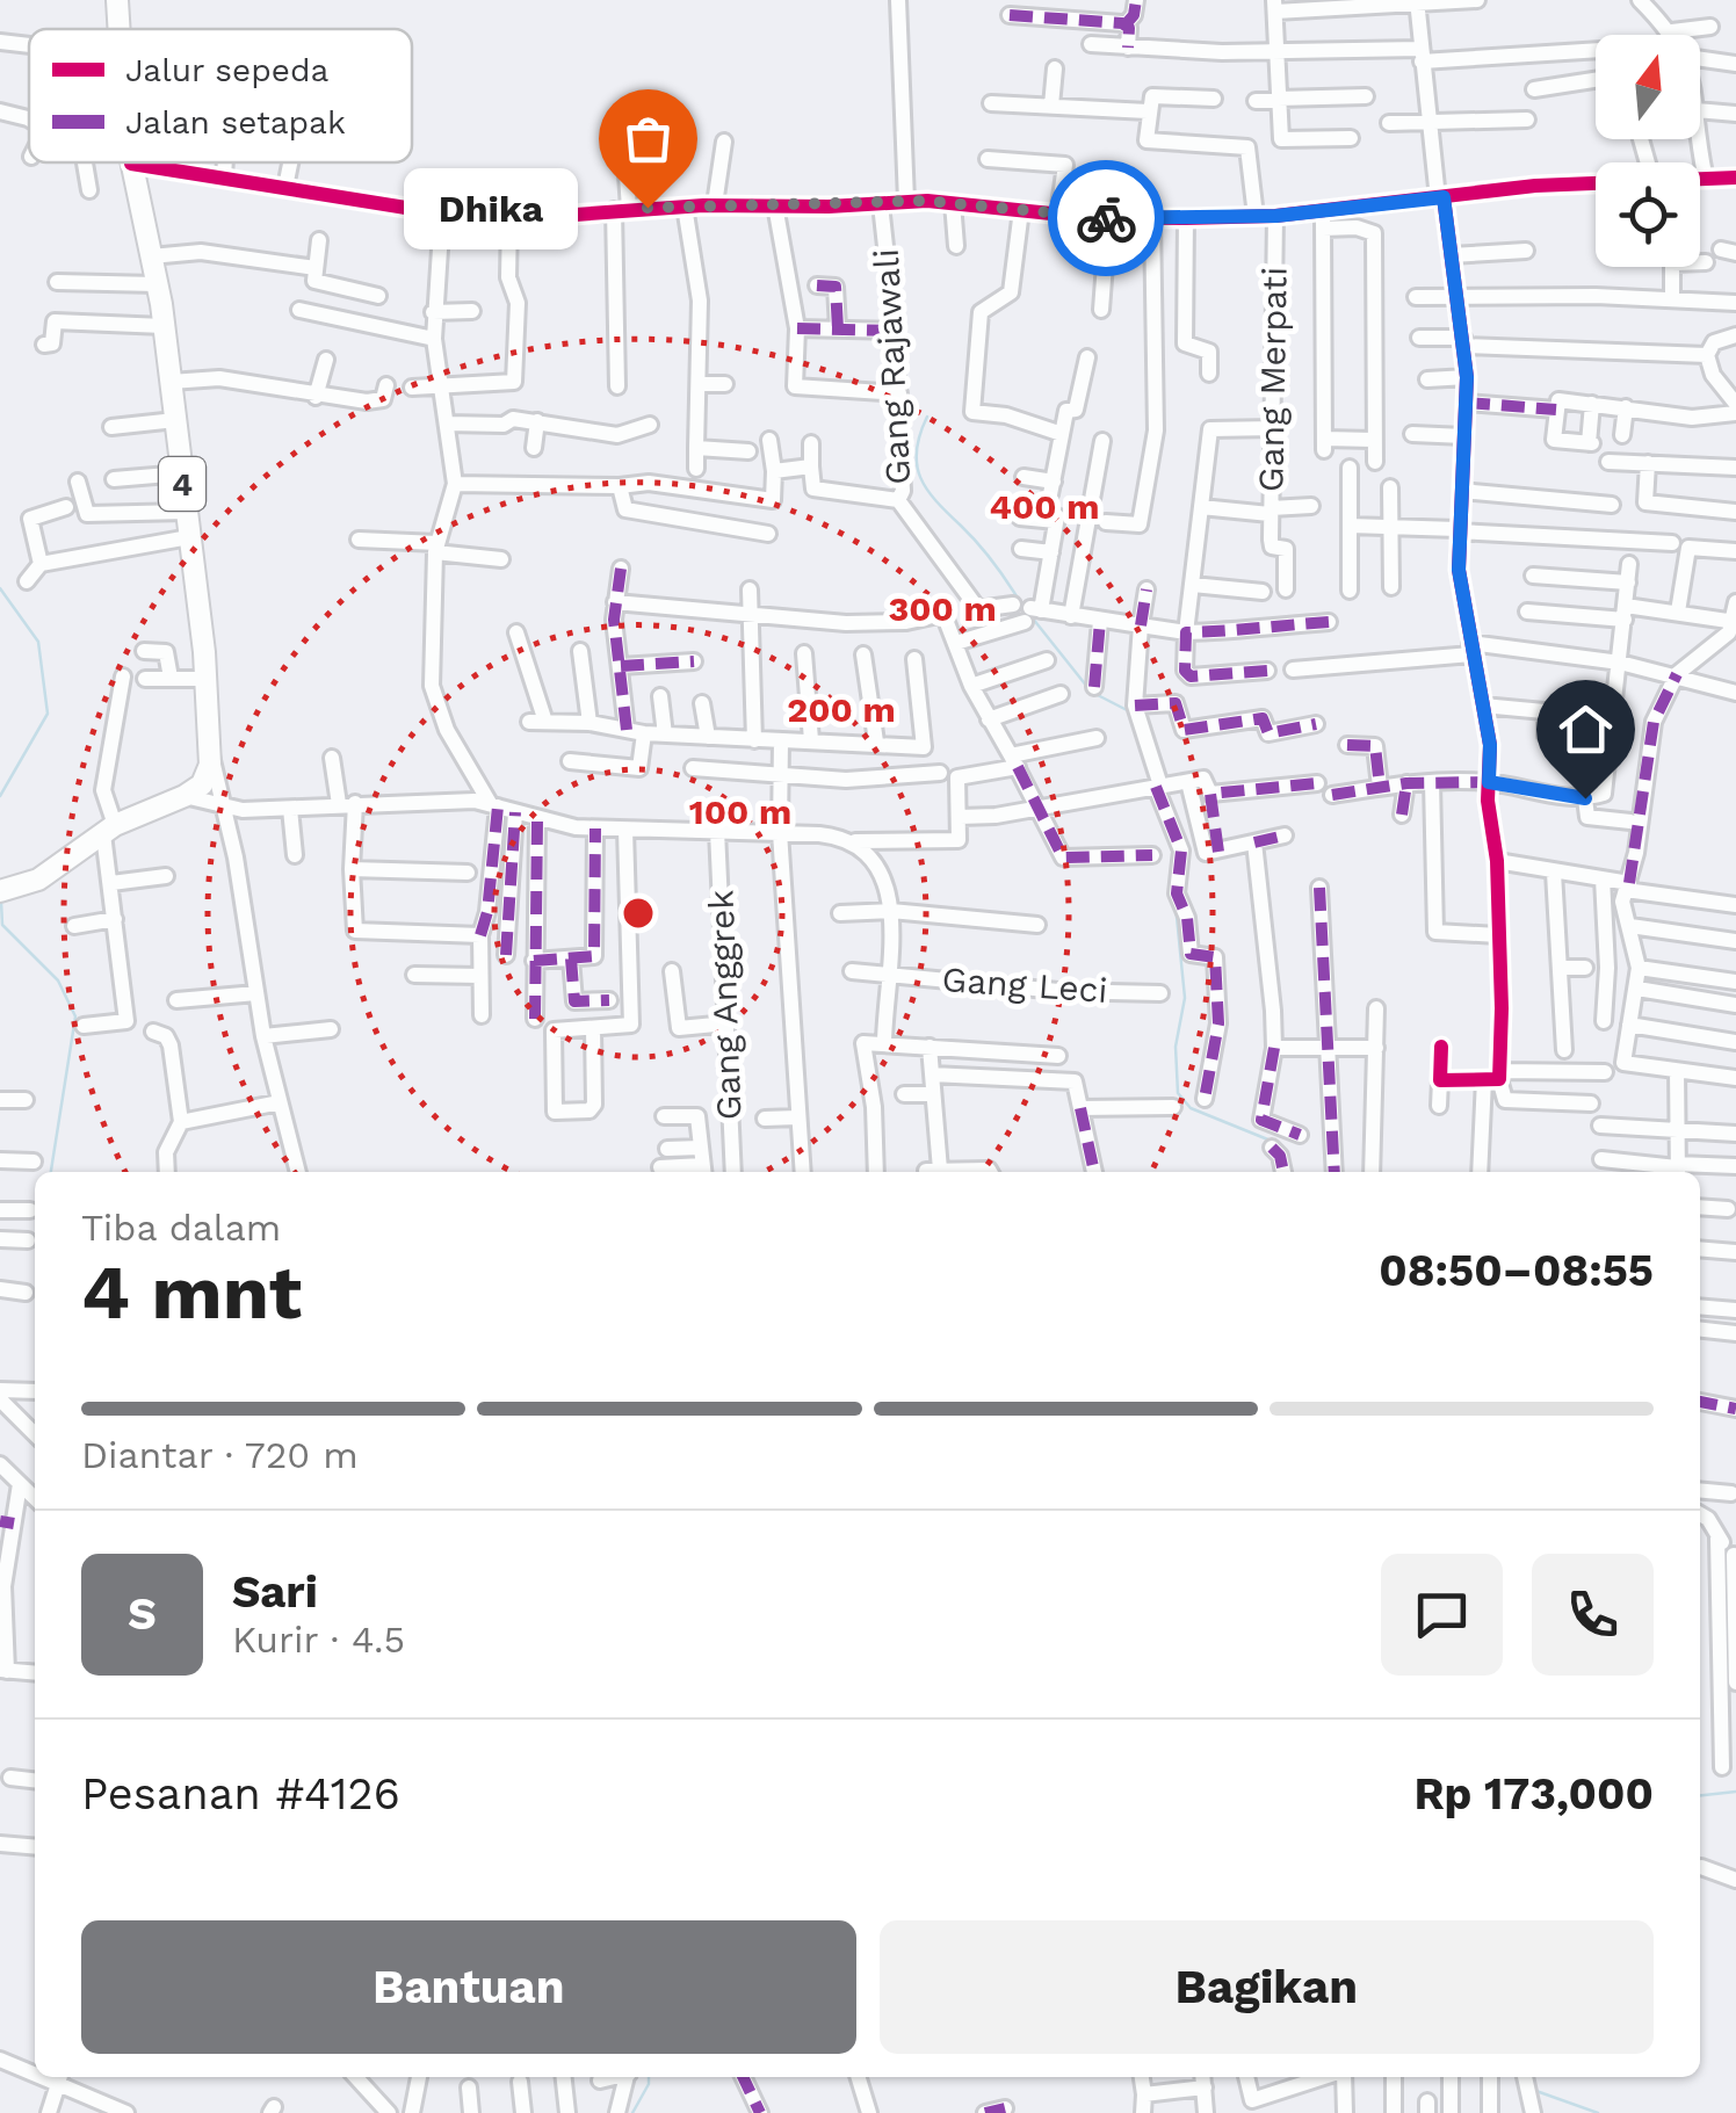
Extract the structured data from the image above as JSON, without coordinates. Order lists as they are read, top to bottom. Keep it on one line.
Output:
{"streets":{"highway":["4"],"street":["Gang Rajawali","Gang Merpati","Gang Leci","Gang Anggrek"]},"places":["Dhika"],"legend":["Jalur sepeda","Jalan setapak"],"north":"top","page":{"bubble":"Dhika","heading":["4 mnt","Tiba dalam","08:50–08:55"],"panel":["Sari","Kurir · 4.5","Pesanan #4126","Rp 173,000"],"bar":"Diantar · 720 m","round":"S","buttons":["Bantuan","Bagikan"]},"rings":["400 m","300 m","200 m","100 m"]}
